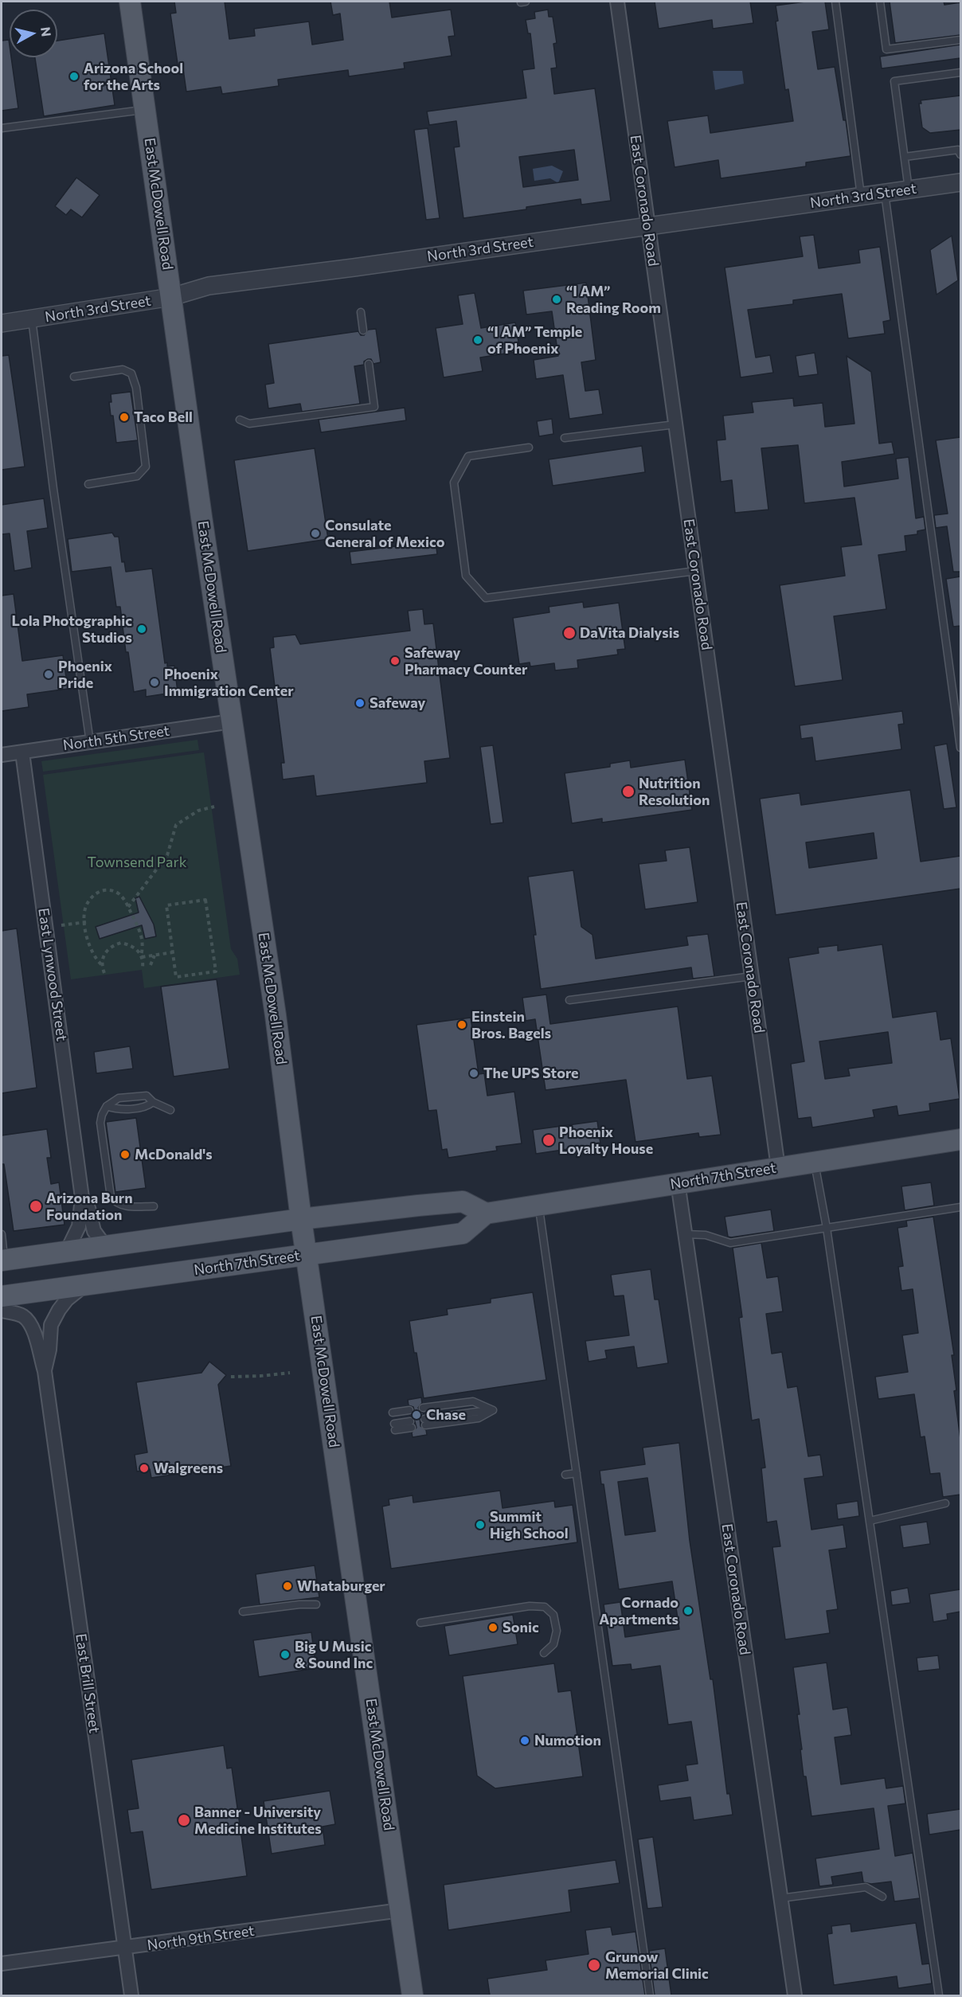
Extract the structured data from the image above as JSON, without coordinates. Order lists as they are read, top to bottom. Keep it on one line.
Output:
{"streets":{"main road":["East McDowell Road","North 7th Street"],"street":["North 3rd Street","East Coronado Road","North 5th Street","East Lynwood Street","East Brill Street","North 9th Street"]},"crossings":[["North 3rd Street","East Coronado Road"],["North 3rd Street","East McDowell Road"],["East Coronado Road","North 7th Street"],["East McDowell Road","North 5th Street"],["East McDowell Road","North 7th Street"],["East McDowell Road","North 9th Street"],["North 5th Street","East Lynwood Street"],["North 7th Street","East Brill Street"],["East Brill Street","North 9th Street"]],"parks":["Townsend Park"],"places":["Arizona School for the Arts","“I AM” Reading Room","“I AM” Temple of Phoenix","Taco Bell","Consulate General of Mexico","Lola Photographic Studios","DaVita Dialysis","Safeway Pharmacy Counter","Phoenix Pride","Phoenix Immigration Center","Safeway","Nutrition Resolution","Einstein Bros. Bagels","The UPS Store","Phoenix Loyalty House","McDonald's","Arizona Burn Foundation","Chase","Walgreens","Summit High School","Whataburger","Cornado Apartments","Sonic","Big U Music & Sound Inc","Numotion","Banner - University Medicine Institutes","Grunow Memorial Clinic"],"north":"right"}
